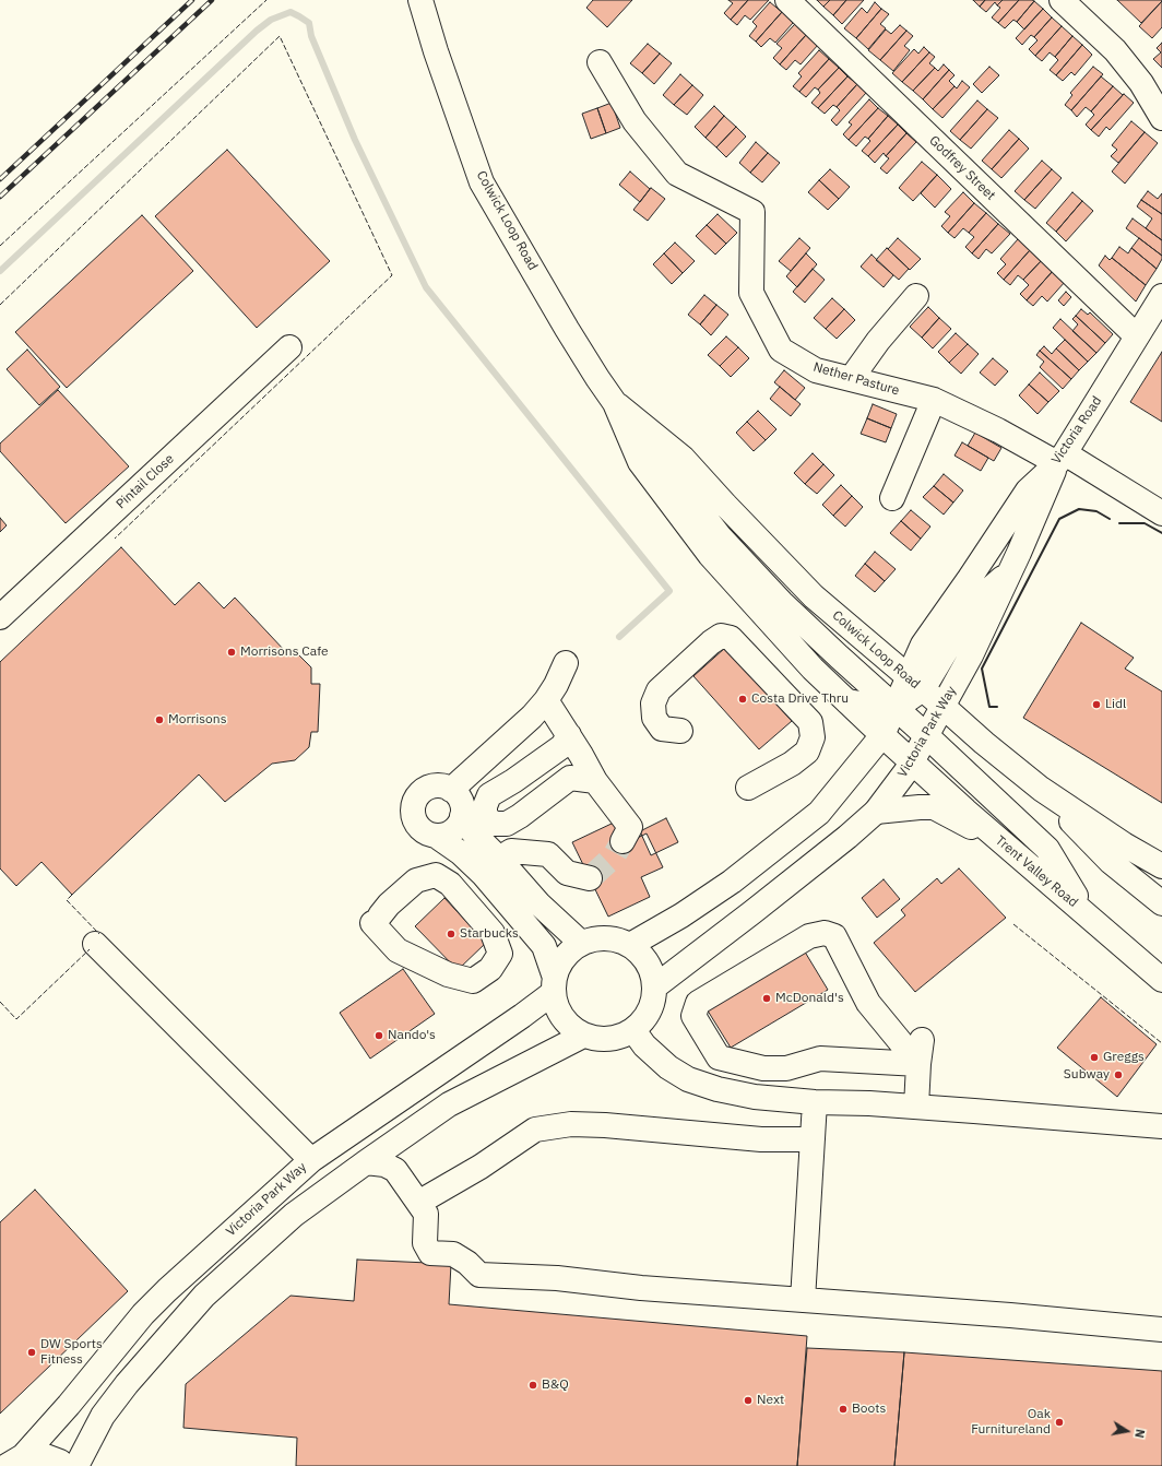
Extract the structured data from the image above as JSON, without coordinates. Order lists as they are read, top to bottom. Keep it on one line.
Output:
{"streets":{"street":["Godfrey Street","Colwick Loop Road","Nether Pasture","Victoria Road","Pintail Close","Victoria Park Way","Trent Valley Road"]},"crossings":[["Godfrey Street","Victoria Road"],["Colwick Loop Road","Victoria Road"],["Colwick Loop Road","Victoria Park Way"],["Colwick Loop Road","Trent Valley Road"],["Nether Pasture","Victoria Road"],["Nether Pasture","Victoria Park Way"],["Victoria Road","Victoria Park Way"],["Victoria Park Way","Trent Valley Road"]],"places":["Morrisons Cafe","Costa Drive Thru","Lidl","Morrisons","Starbucks","McDonald's","Nando's","Greggs","Subway","DW Sports Fitness","B&Q","Next","Boots","Oak Furnitureland"],"north":"right"}
